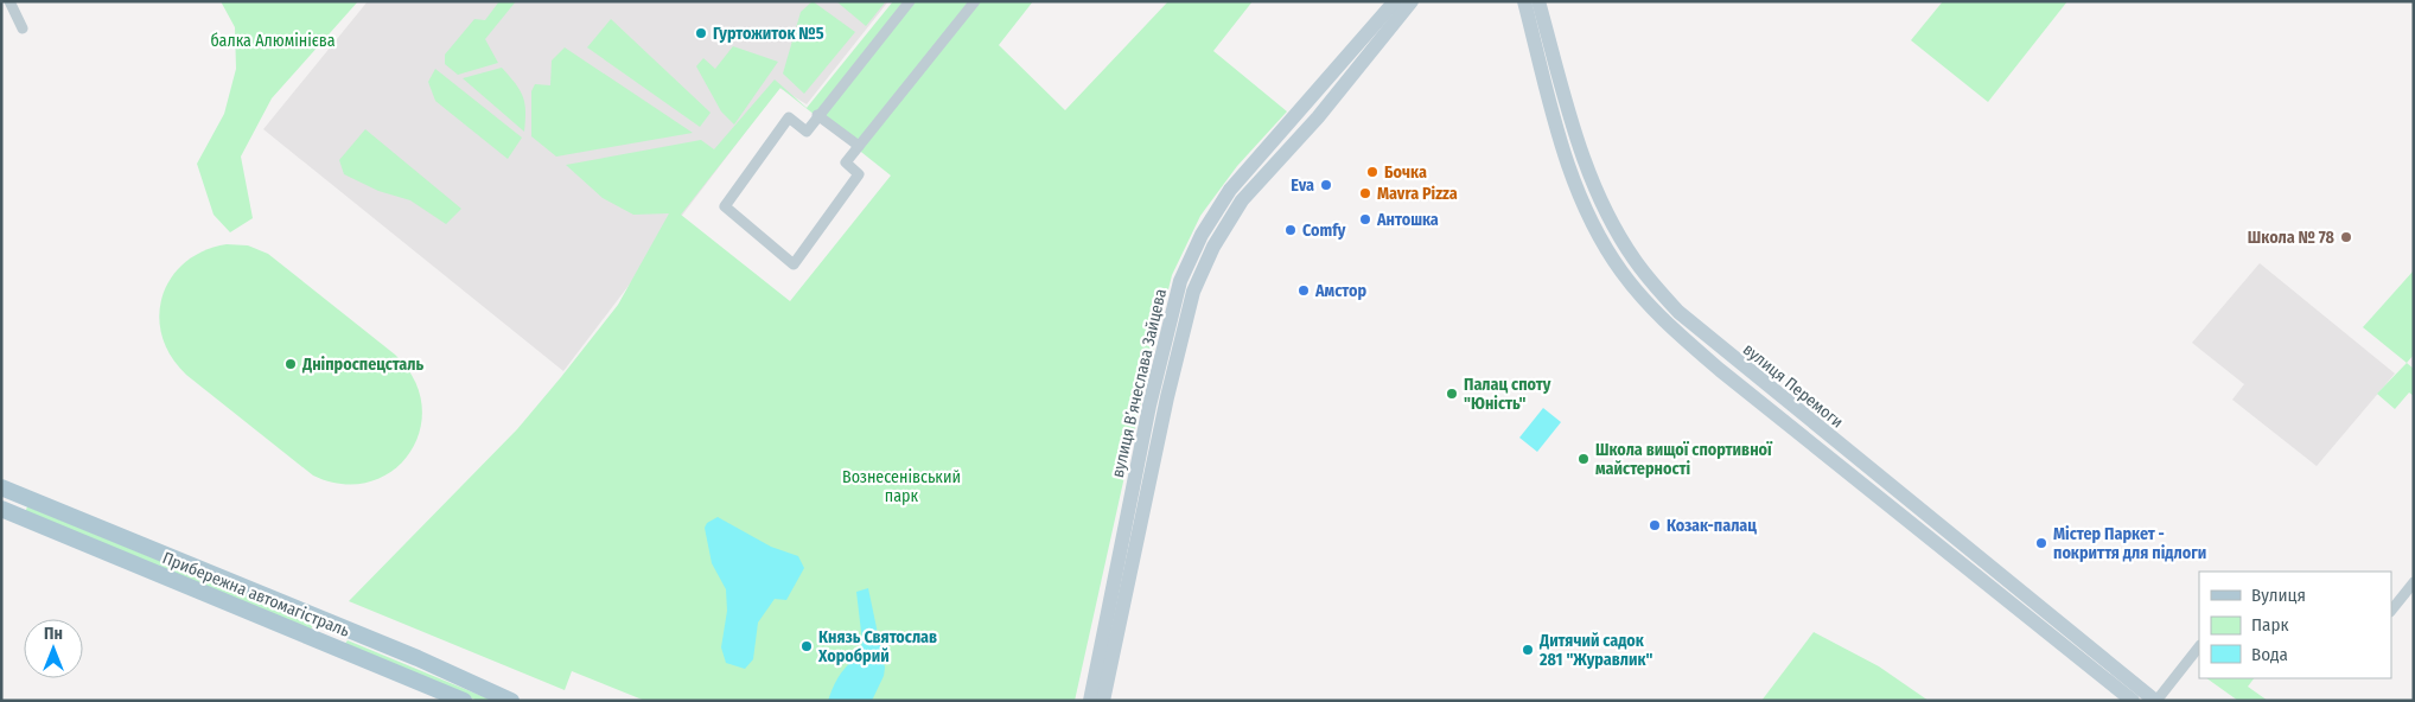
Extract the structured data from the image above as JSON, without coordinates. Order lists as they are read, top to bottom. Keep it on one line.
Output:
{"streets":{"main road":["вулиця Вʼячеслава Зайцева","вулиця Перемоги","Прибережна автомагістраль"]},"parks":["балка Алюмінієва","Вознесенівський парк"],"places":["Гуртожиток №5","Бочка","Eva","Mavra Pizza","Антошка","Comfy","Школа № 78","Амстор","Дніпроспецсталь","Палац споту \"Юність\"","Школа вищої спортивної майстерності","Козак-палац","Містер Паркет - покриття для підлоги","Князь Святослав Хоробрий","Дитячий садок 281 \"Журавлик\""],"legend":["Вулиця","Парк","Вода"],"north":"top"}
